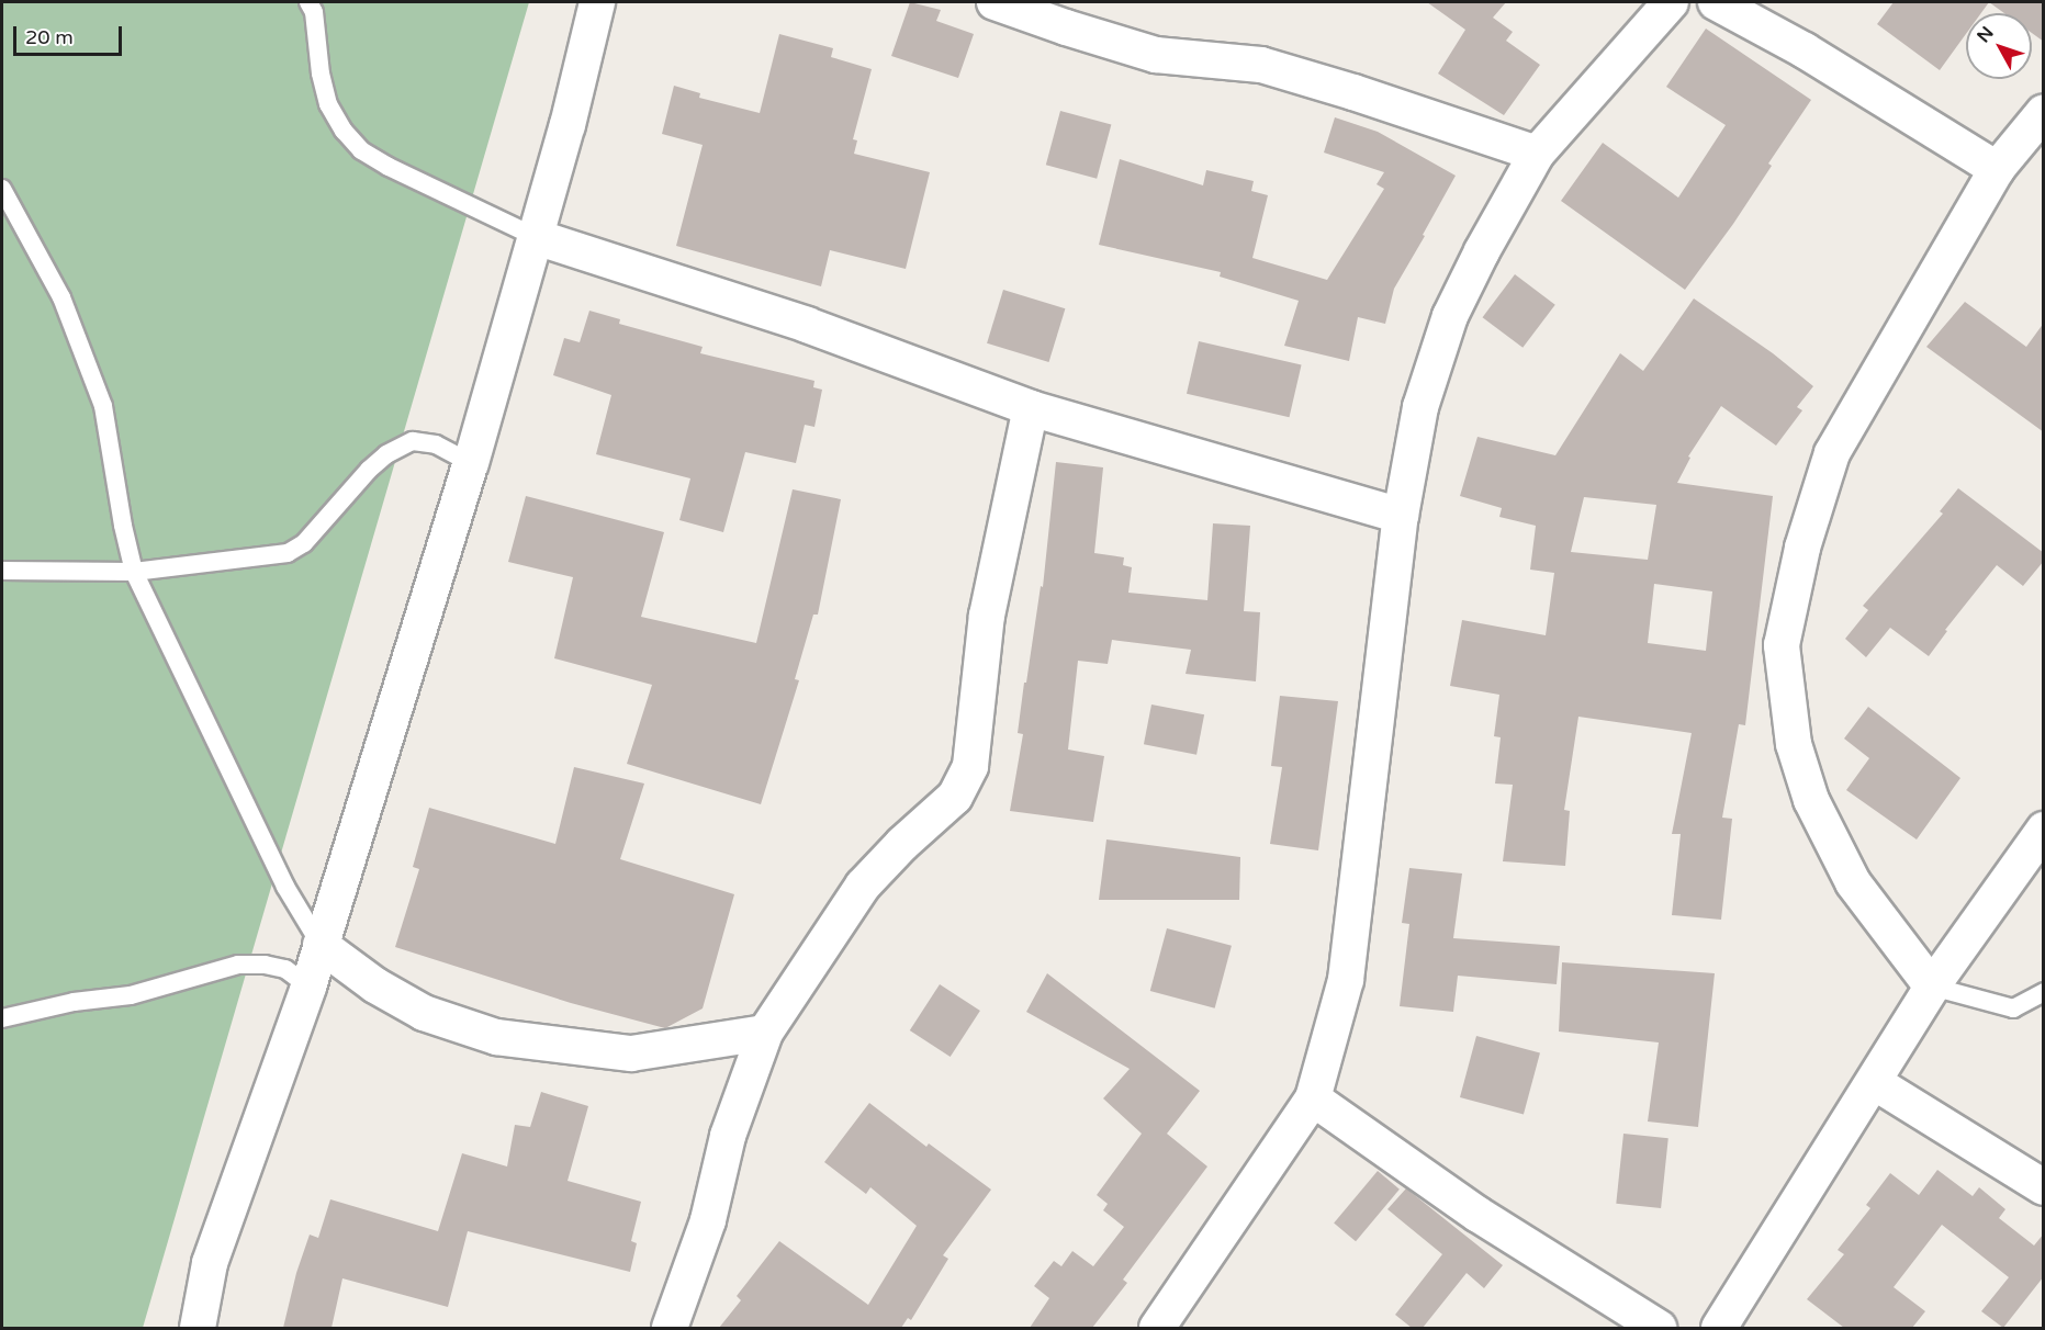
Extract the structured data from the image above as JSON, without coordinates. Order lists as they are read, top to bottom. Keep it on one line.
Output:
{"scale_bar":"20 m","north":"top left"}
